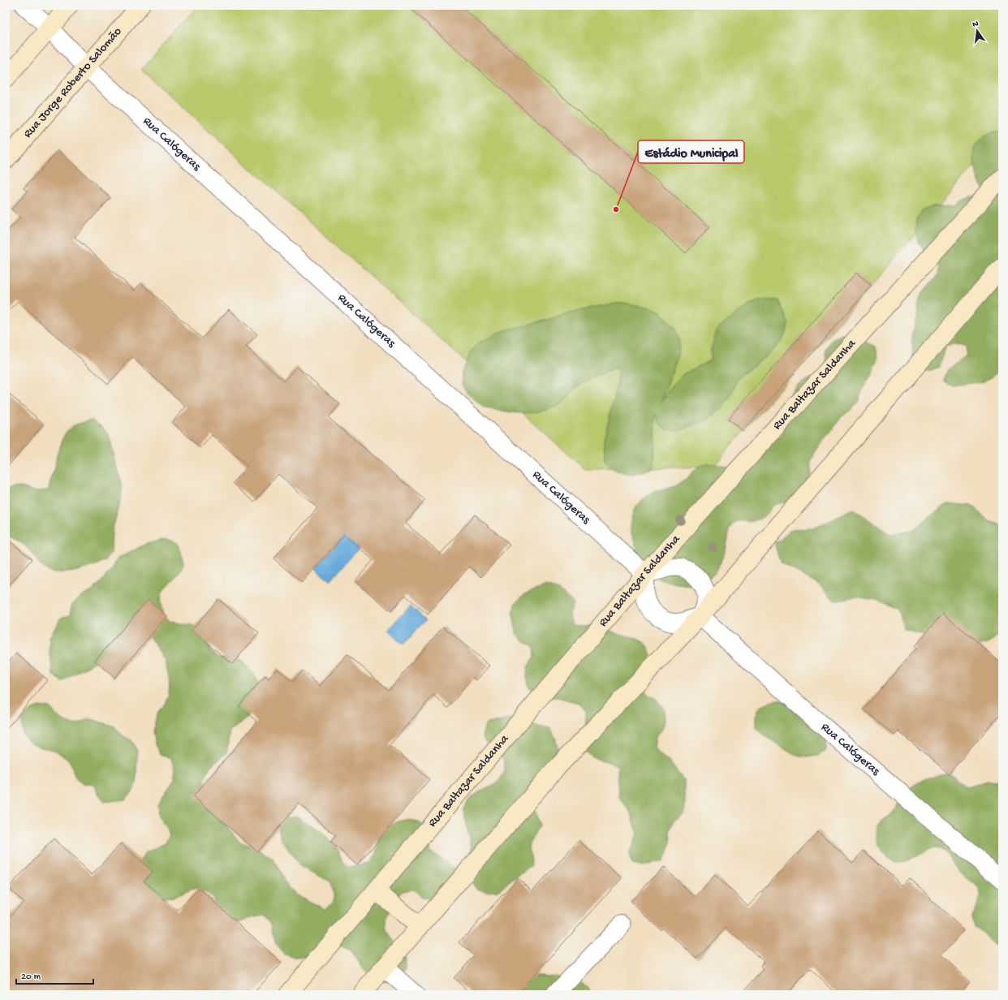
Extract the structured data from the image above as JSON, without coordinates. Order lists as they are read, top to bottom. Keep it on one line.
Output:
{"streets":{"main road":["Rua Jorge Roberto Salomão","Rua Baltazar Saldanha"],"street":["Rua Calógeras"]},"crossings":[["Rua Jorge Roberto Salomão","Rua Calógeras"],["Rua Calógeras","Rua Baltazar Saldanha"]],"places":["Estádio Municipal"],"scale_bar":"20 m","north":"top"}
